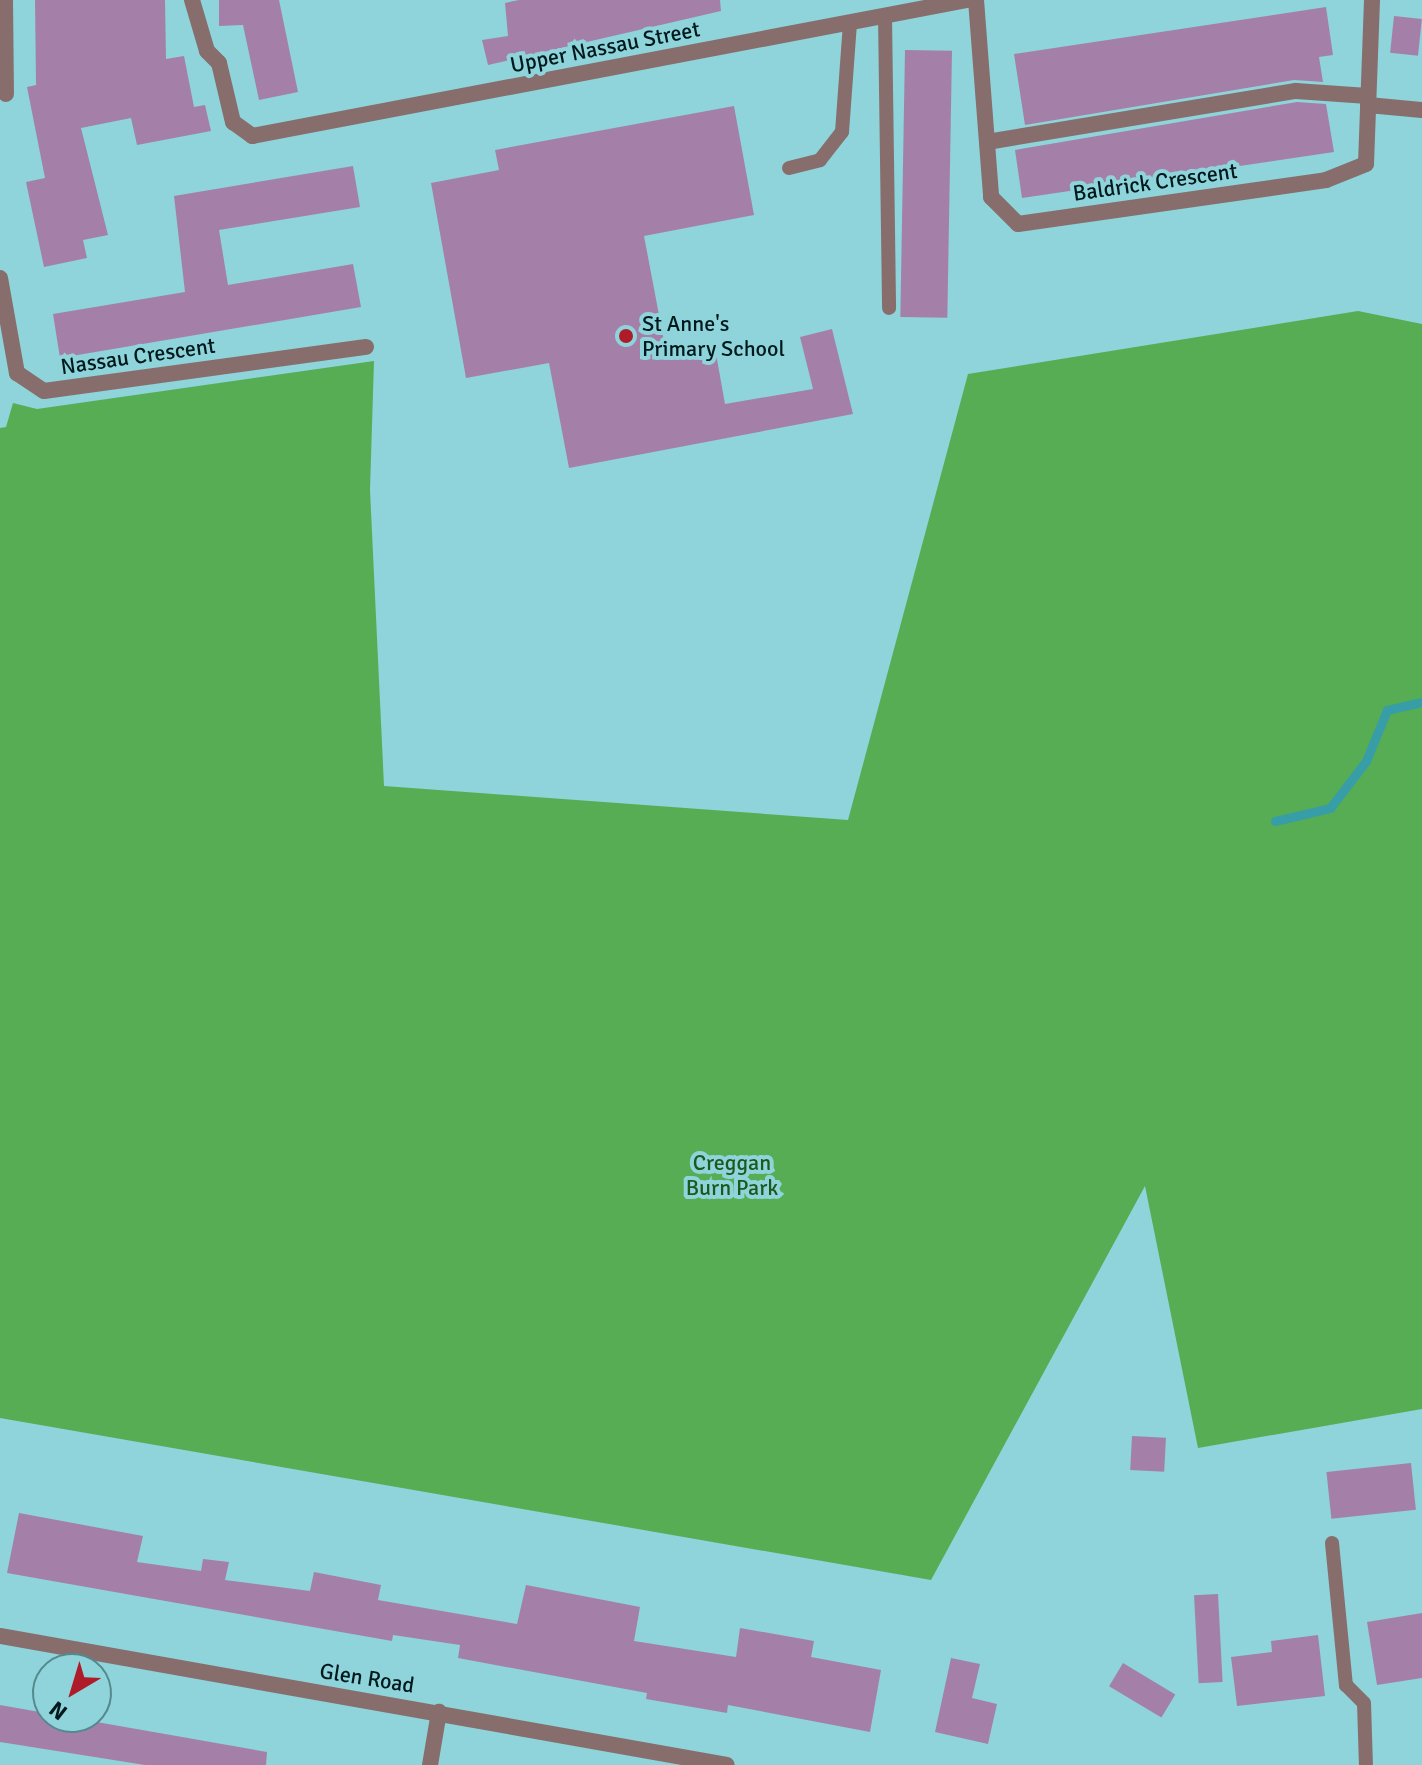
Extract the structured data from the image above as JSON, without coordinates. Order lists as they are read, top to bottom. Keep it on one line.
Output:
{"streets":{"street":["Upper Nassau Street","Baldrick Crescent","Nassau Crescent","Glen Road"]},"parks":["Creggan Burn Park"],"places":["St Anne's Primary School"],"north":"bottom left"}
